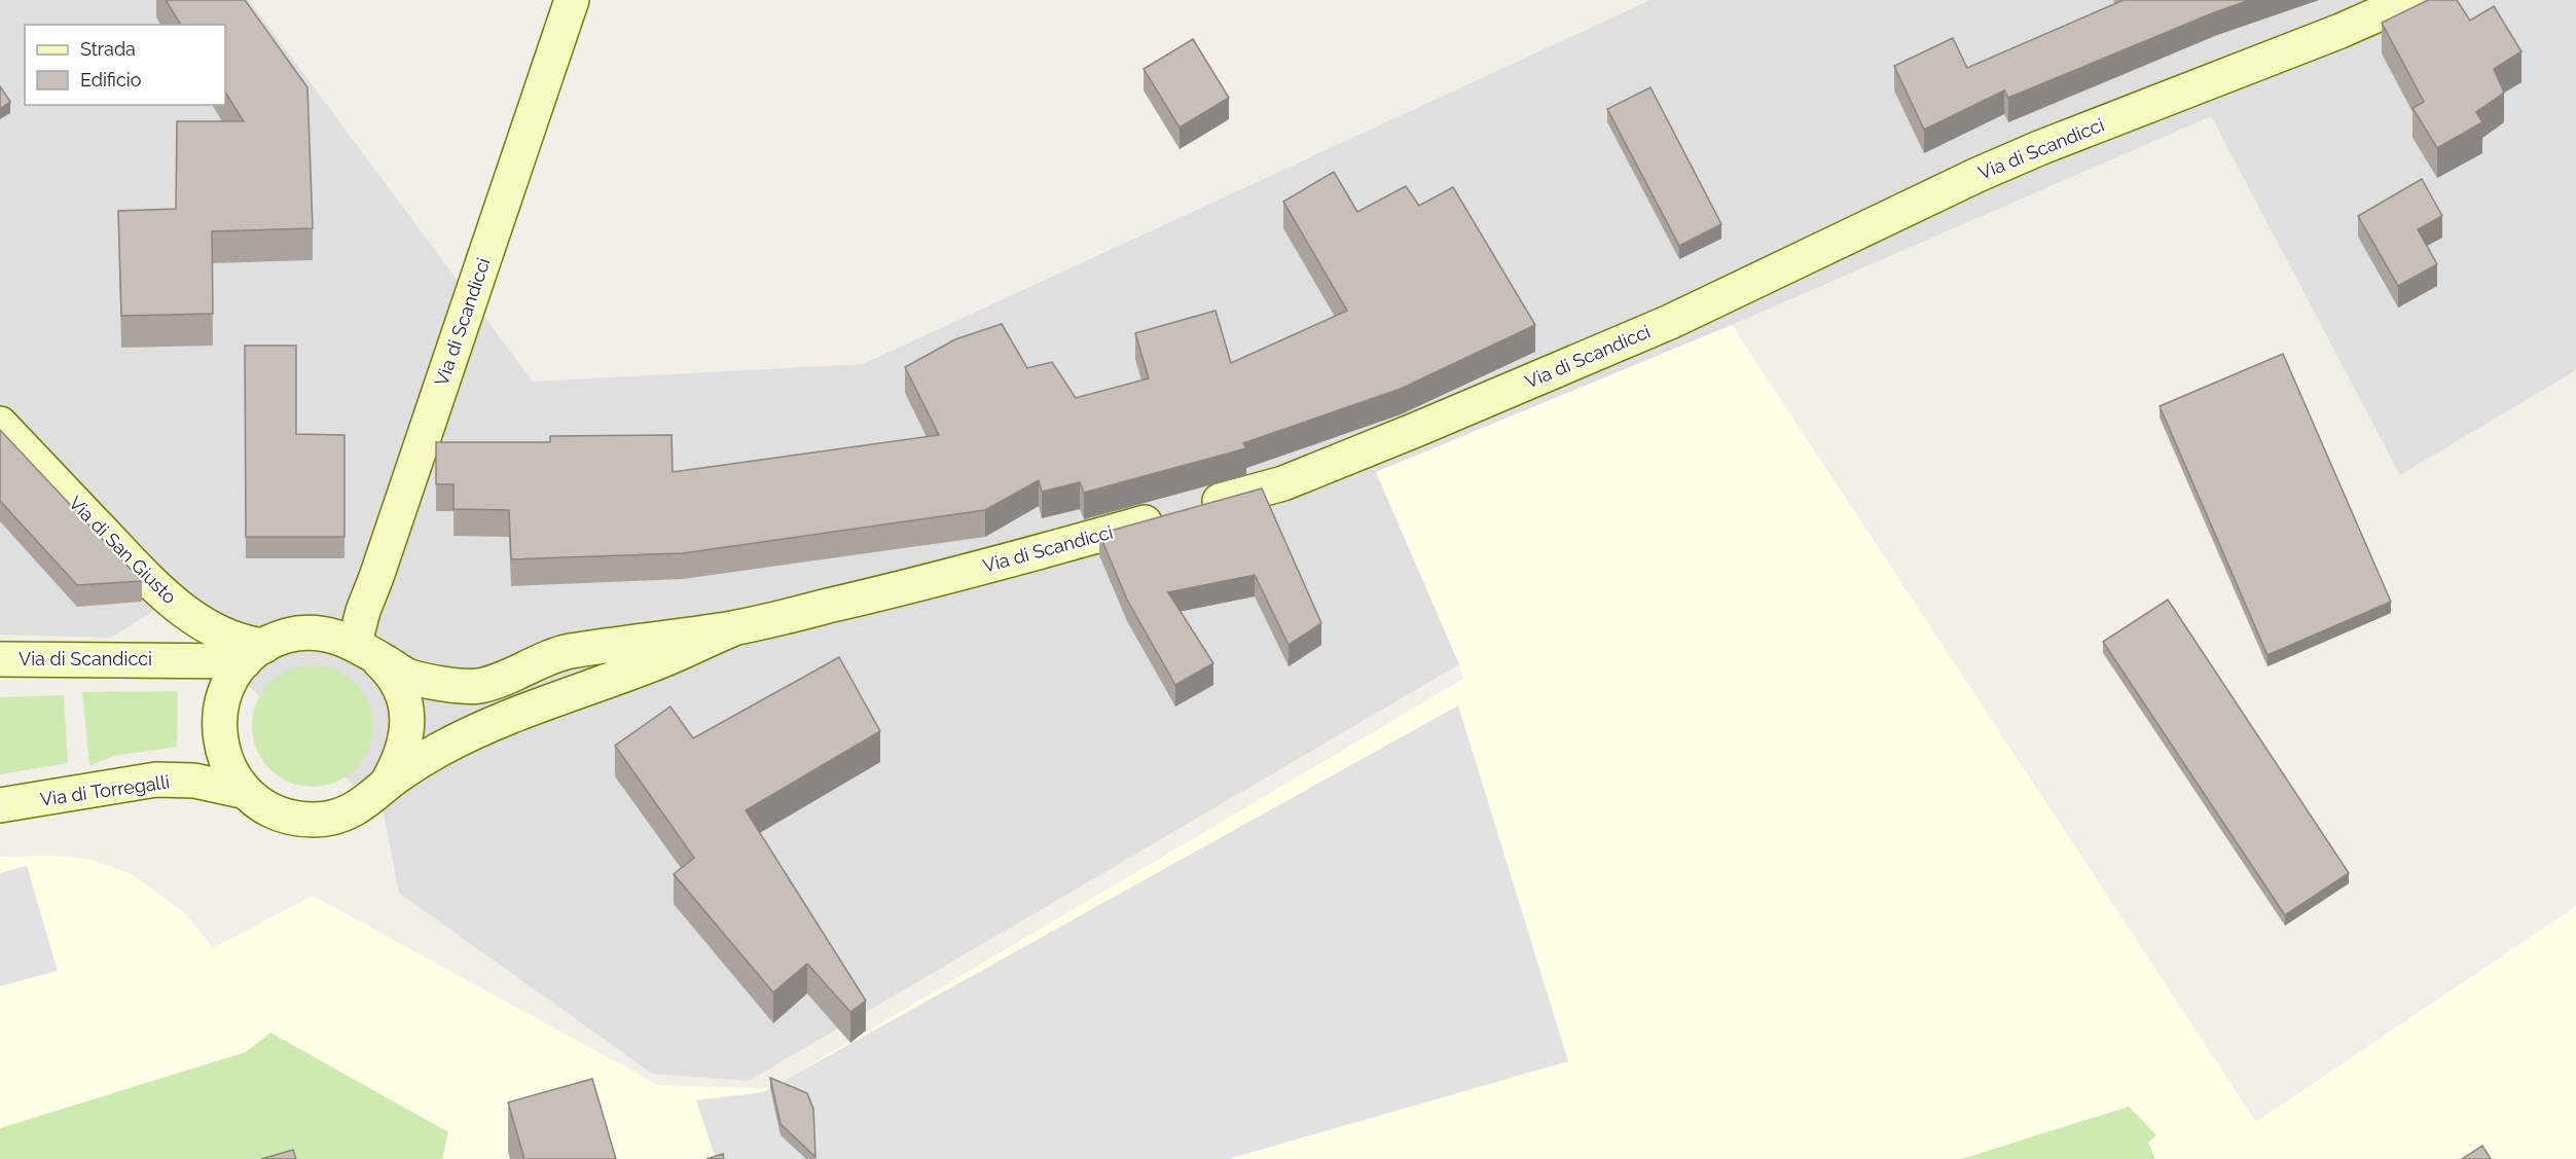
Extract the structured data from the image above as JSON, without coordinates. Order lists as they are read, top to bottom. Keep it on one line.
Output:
{"streets":{"street":["Via di Scandicci","Via di San Giusto","Via di Torregalli"]},"crossings":[["Via di Scandicci","Via di San Giusto"],["Via di Scandicci","Via di Torregalli"],["Via di San Giusto","Via di Torregalli"]],"legend":["Strada","Edificio"]}
